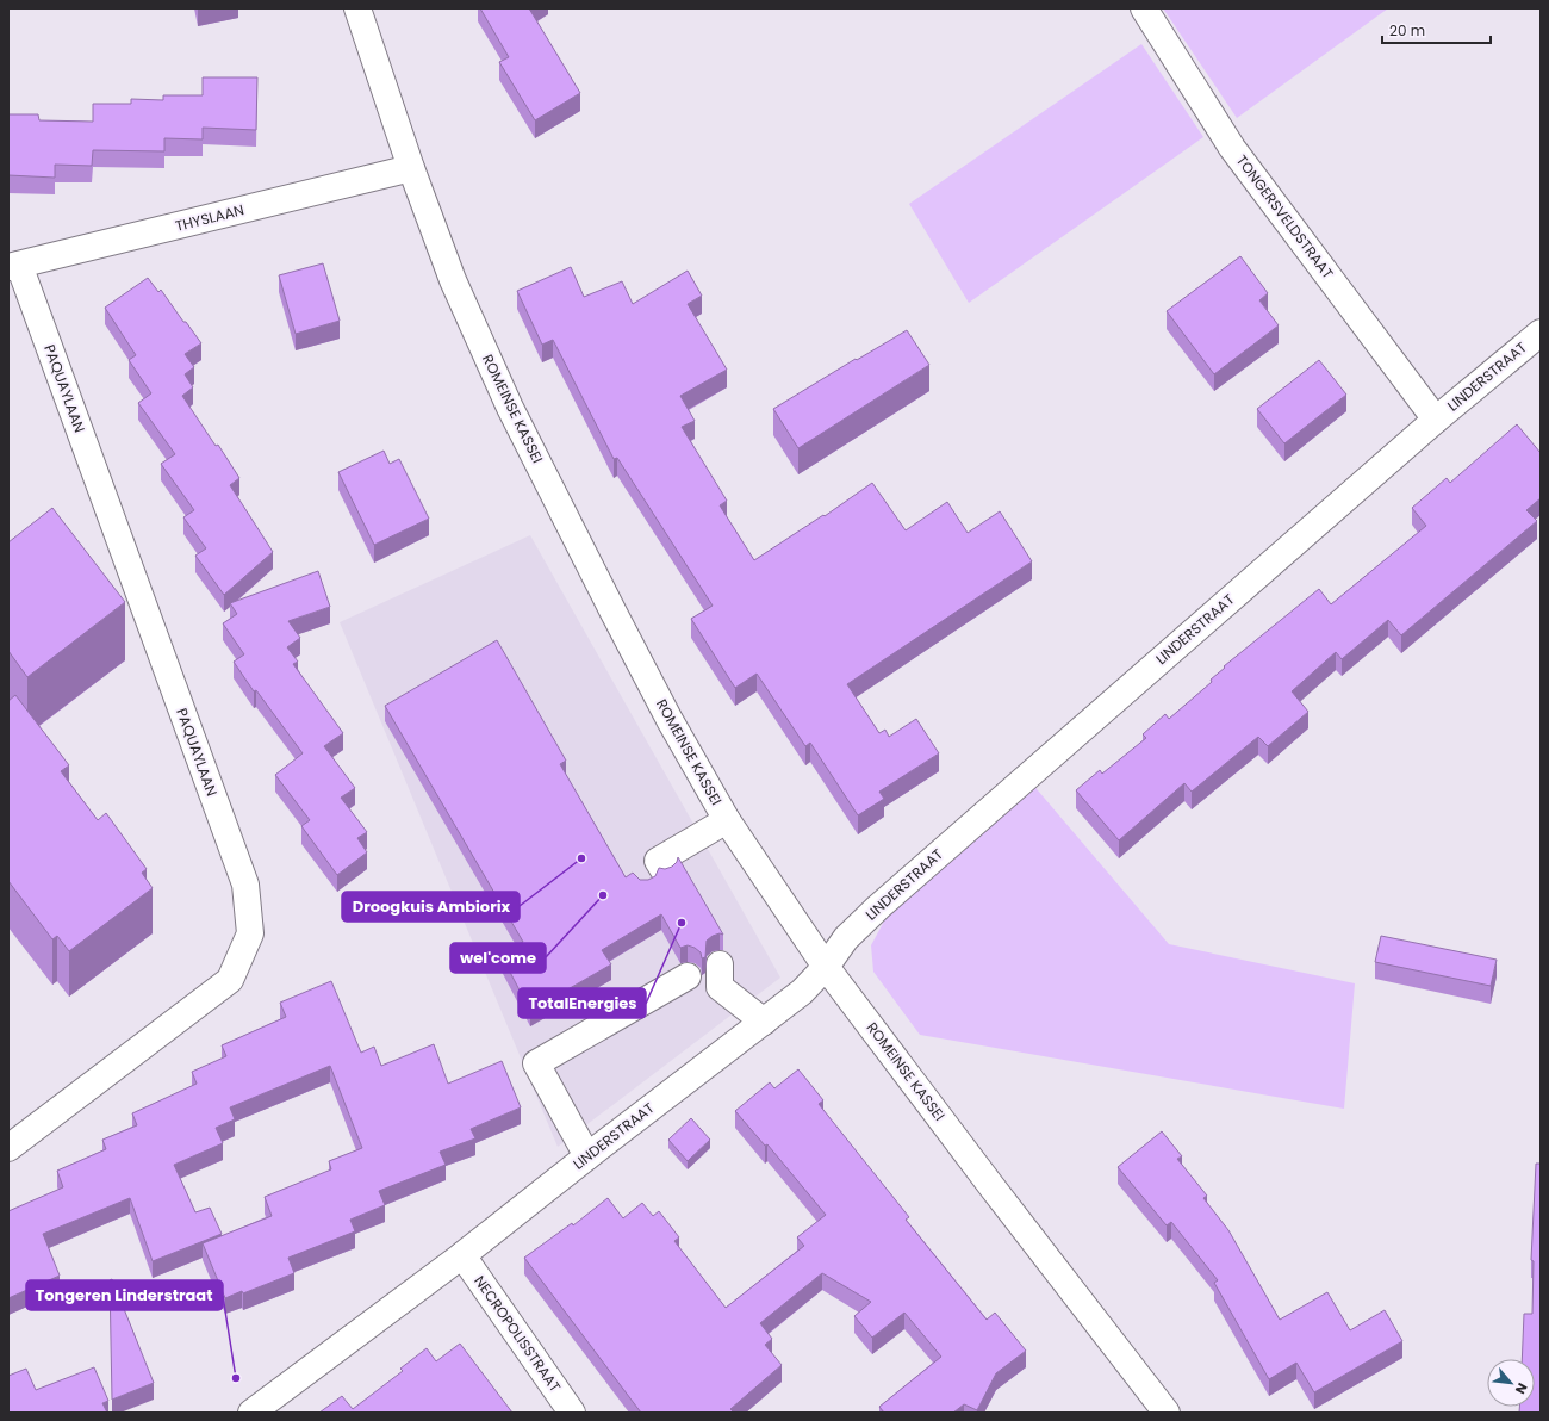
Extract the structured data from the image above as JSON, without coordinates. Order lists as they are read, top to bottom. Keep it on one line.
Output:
{"streets":{"street":["TONGERSVELDSTRAAT","THYSLAAN","LINDERSTRAAT","PAQUAYLAAN","ROMEINSE KASSEI","NECROPOLISSTRAAT"]},"crossings":[["TONGERSVELDSTRAAT","LINDERSTRAAT"],["THYSLAAN","PAQUAYLAAN"],["THYSLAAN","ROMEINSE KASSEI"],["LINDERSTRAAT","ROMEINSE KASSEI"],["LINDERSTRAAT","NECROPOLISSTRAAT"]],"places":["Droogkuis Ambiorix","wel'come","TotalEnergies","Tongeren Linderstraat"],"scale_bar":"20 m","north":"bottom right"}
